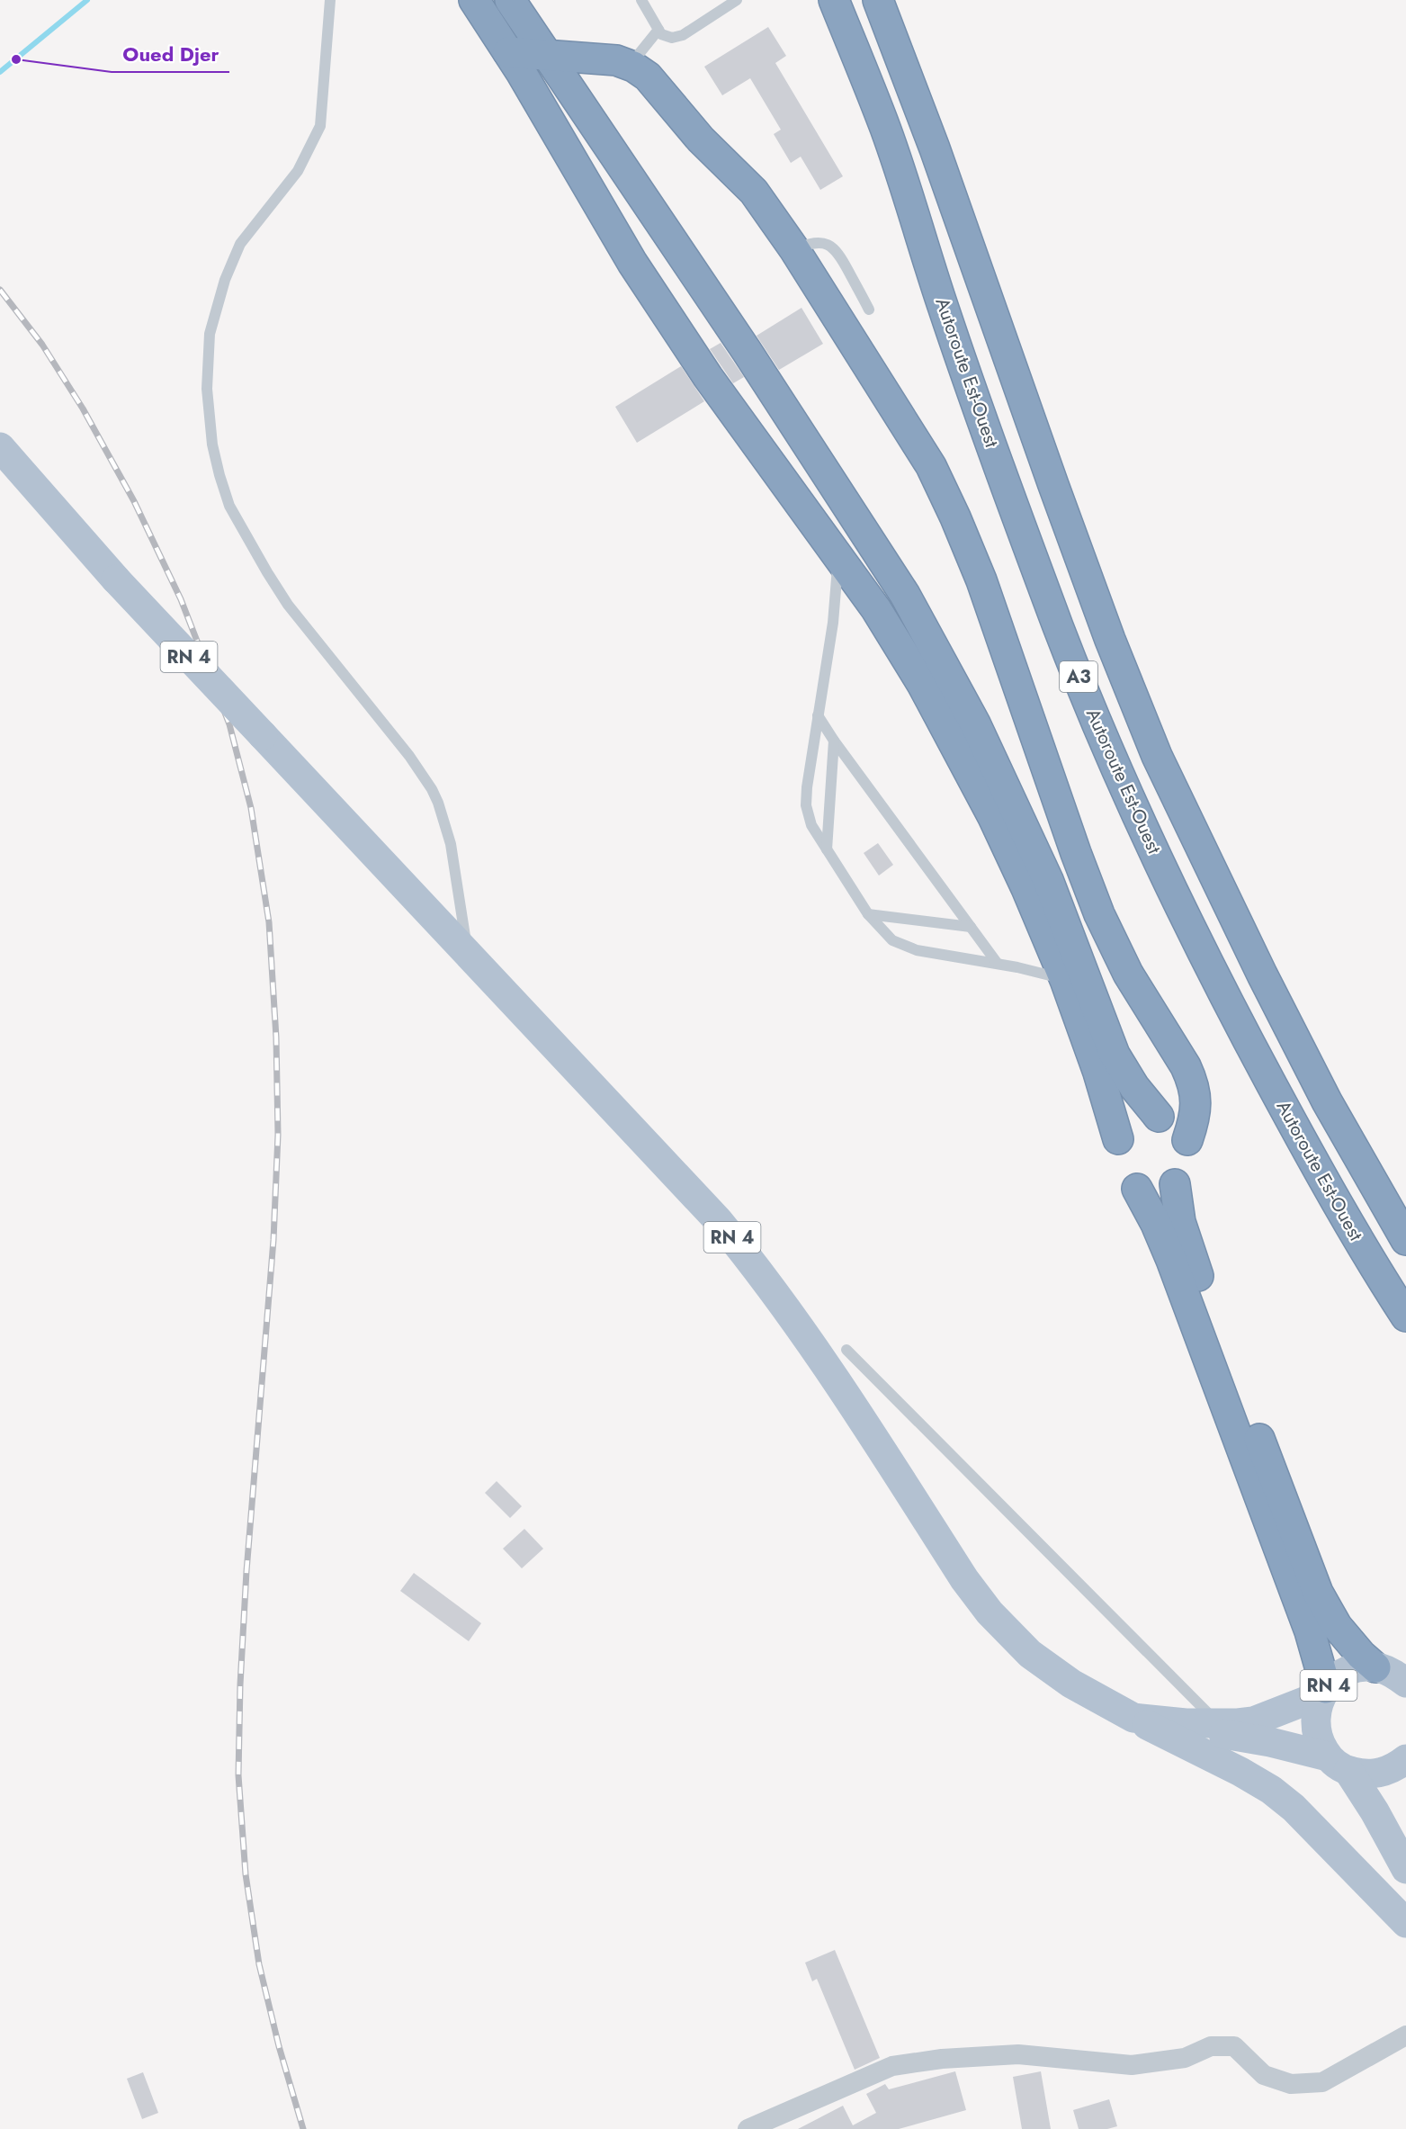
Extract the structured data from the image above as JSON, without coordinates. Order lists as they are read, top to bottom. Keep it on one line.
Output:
{"streets":{"highway":["Autoroute Est-Ouest","A3"],"main road":["RN 4"]},"places":["Oued Djer"]}
